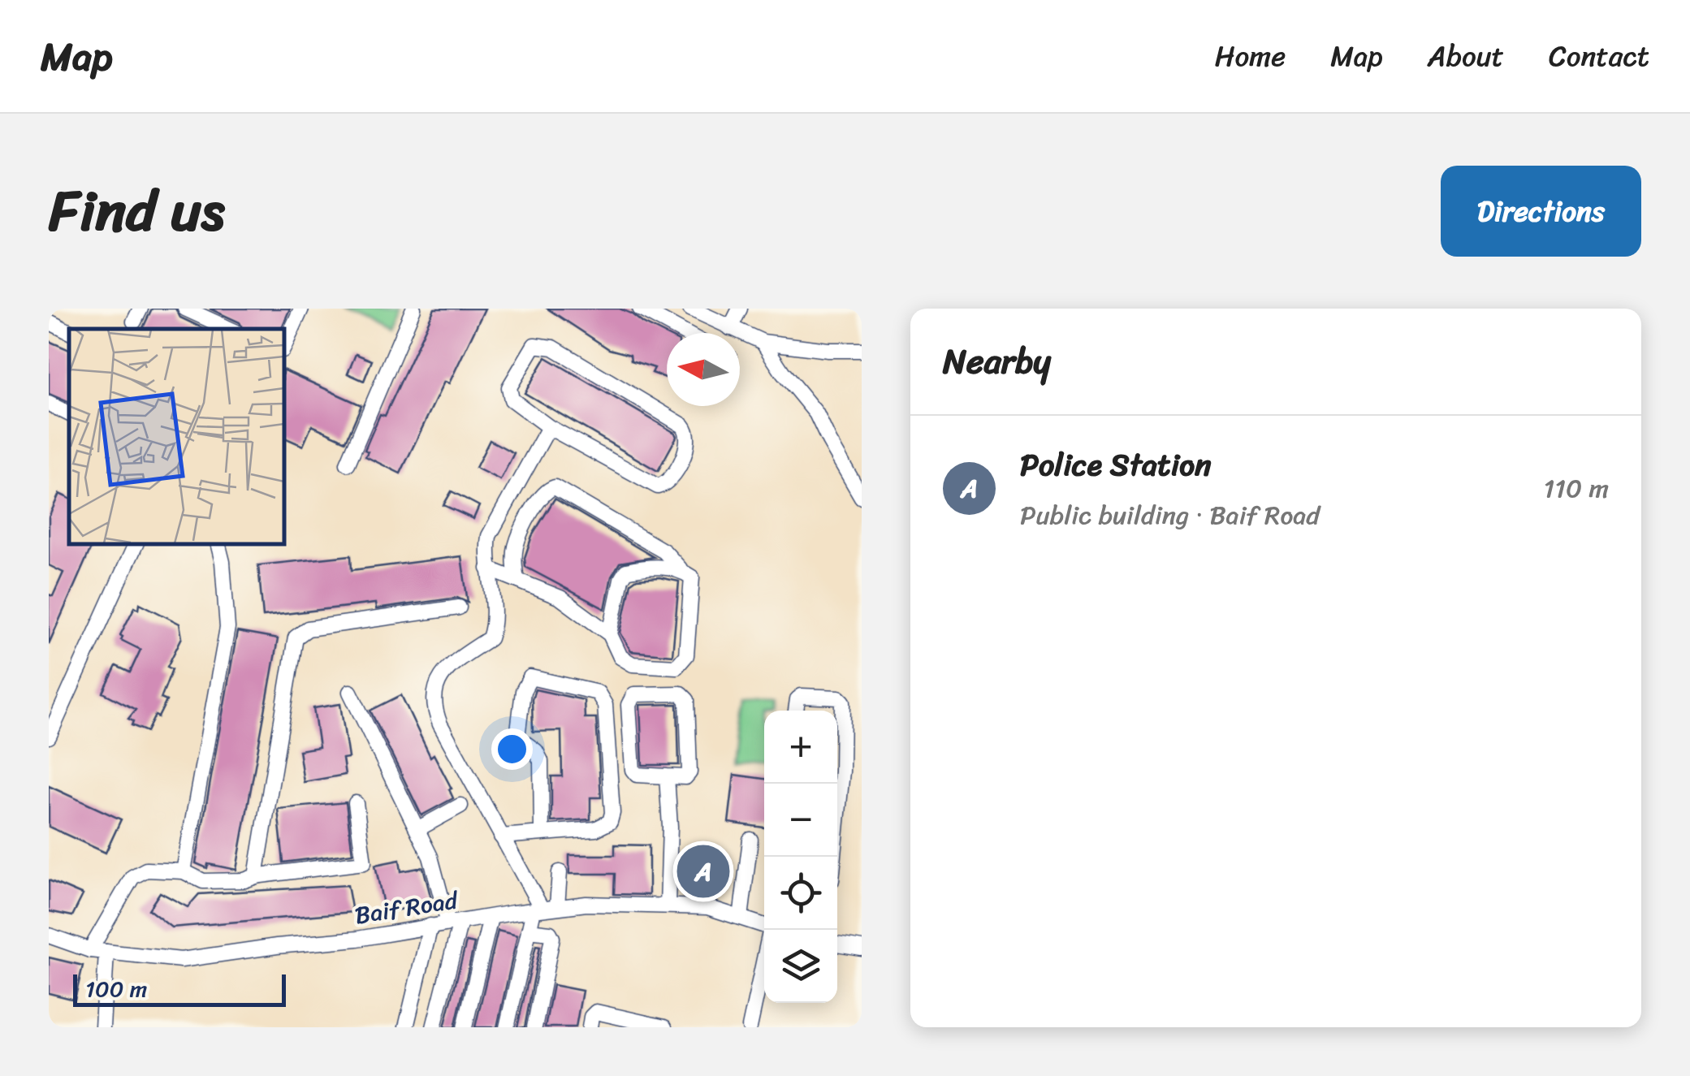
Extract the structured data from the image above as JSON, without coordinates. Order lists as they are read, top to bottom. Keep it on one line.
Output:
{"streets":{"street":["Baif Road"]},"scale_bar":"100 m","north":"left","page":{"header":"Map","nav":["Home","Map","About","Contact"],"title":"Find us","buttons":"Directions","heading":"Nearby","list":[{"mark":"A","name":"Police Station","note":"Public building · Baif Road","value":"110 m"}],"map_buttons":["+","−"],"pins":"A","scale":"100 m"}}
